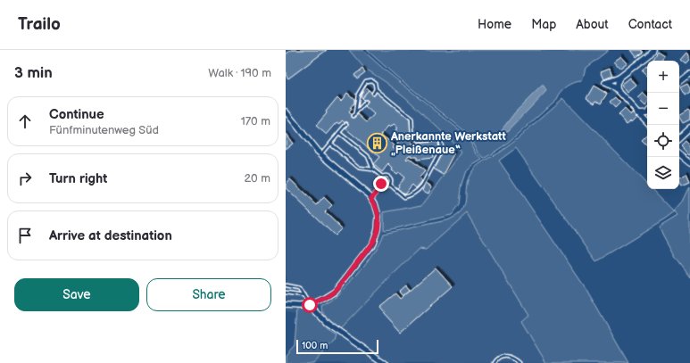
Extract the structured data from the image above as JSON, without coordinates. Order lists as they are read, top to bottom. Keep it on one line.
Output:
{"places":{"building":["Anerkannte Werkstatt „Pleißenaue“"]},"scale_bar":"100 m","page":{"header":"Trailo","nav":["Home","Map","About","Contact"],"heading":["3 min","Walk · 190 m"],"map_buttons":["+","−"],"list":[["Continue","Fünfminutenweg Süd","170 m"],["Turn right","20 m"],"Arrive at destination"],"buttons":["Save","Share"],"scale":"100 m"}}
